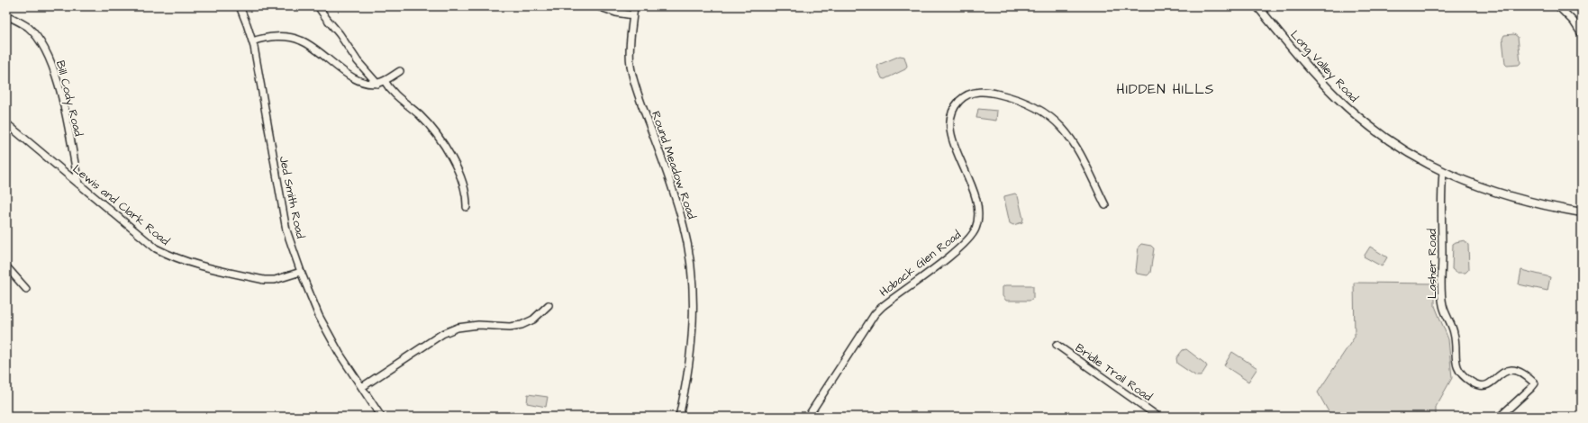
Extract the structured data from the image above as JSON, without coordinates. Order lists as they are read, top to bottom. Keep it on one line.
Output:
{"streets":{"street":["Long Valley Road","Bill Cody Road","Round Meadow Road","Jed Smith Road","Lewis and Clark Road","Hoback Glen Road","Lasher Road","Bridle Trail Road"]},"crossings":[["Long Valley Road","Lasher Road"],["Bill Cody Road","Lewis and Clark Road"],["Jed Smith Road","Lewis and Clark Road"]],"districts":["HIDDEN HILLS"]}
